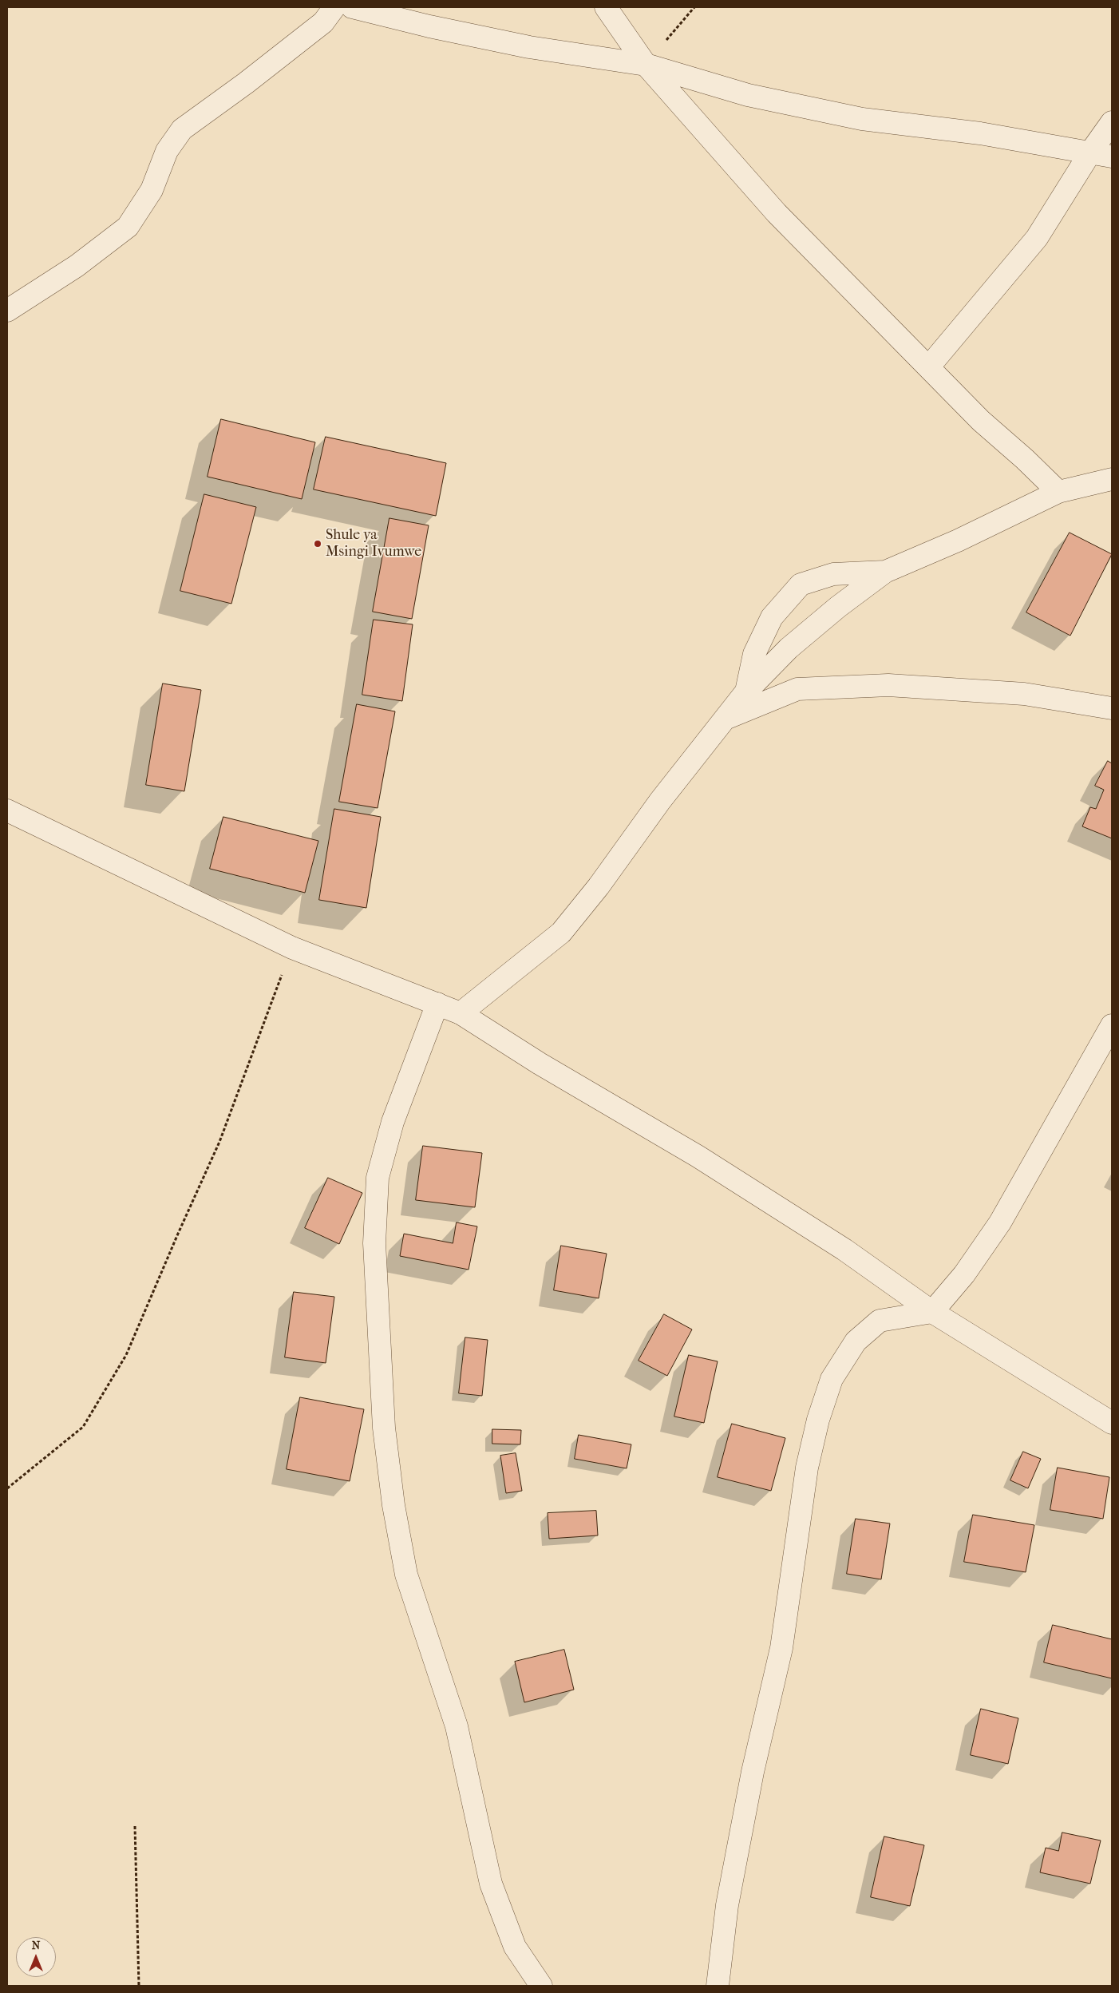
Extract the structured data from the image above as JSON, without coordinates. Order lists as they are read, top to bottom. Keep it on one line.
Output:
{"places":["Shule ya Msingi Ivumwe"],"north":"top"}
